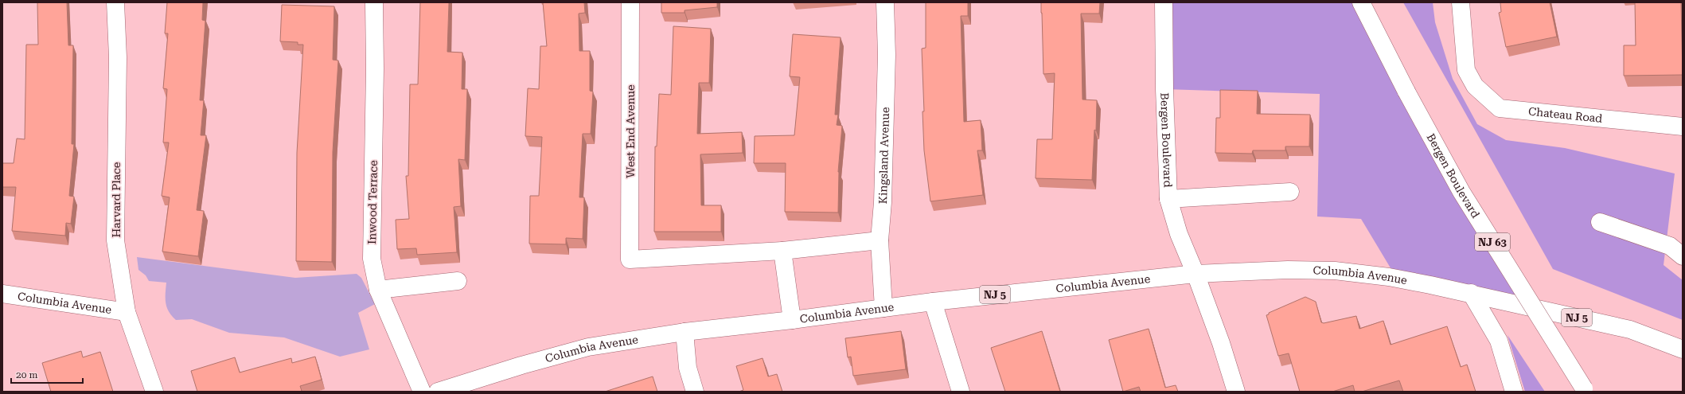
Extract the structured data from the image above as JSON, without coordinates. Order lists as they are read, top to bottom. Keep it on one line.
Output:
{"streets":{"street":["Chateau Road","West End Avenue","Bergen Boulevard","Kingsland Avenue","Harvard Place","Inwood Terrace","NJ 63","Columbia Avenue","NJ 5"]},"crossings":[["Bergen Boulevard","Columbia Avenue"],["Kingsland Avenue","Columbia Avenue"],["Harvard Place","Columbia Avenue"]],"scale_bar":"20 m"}
